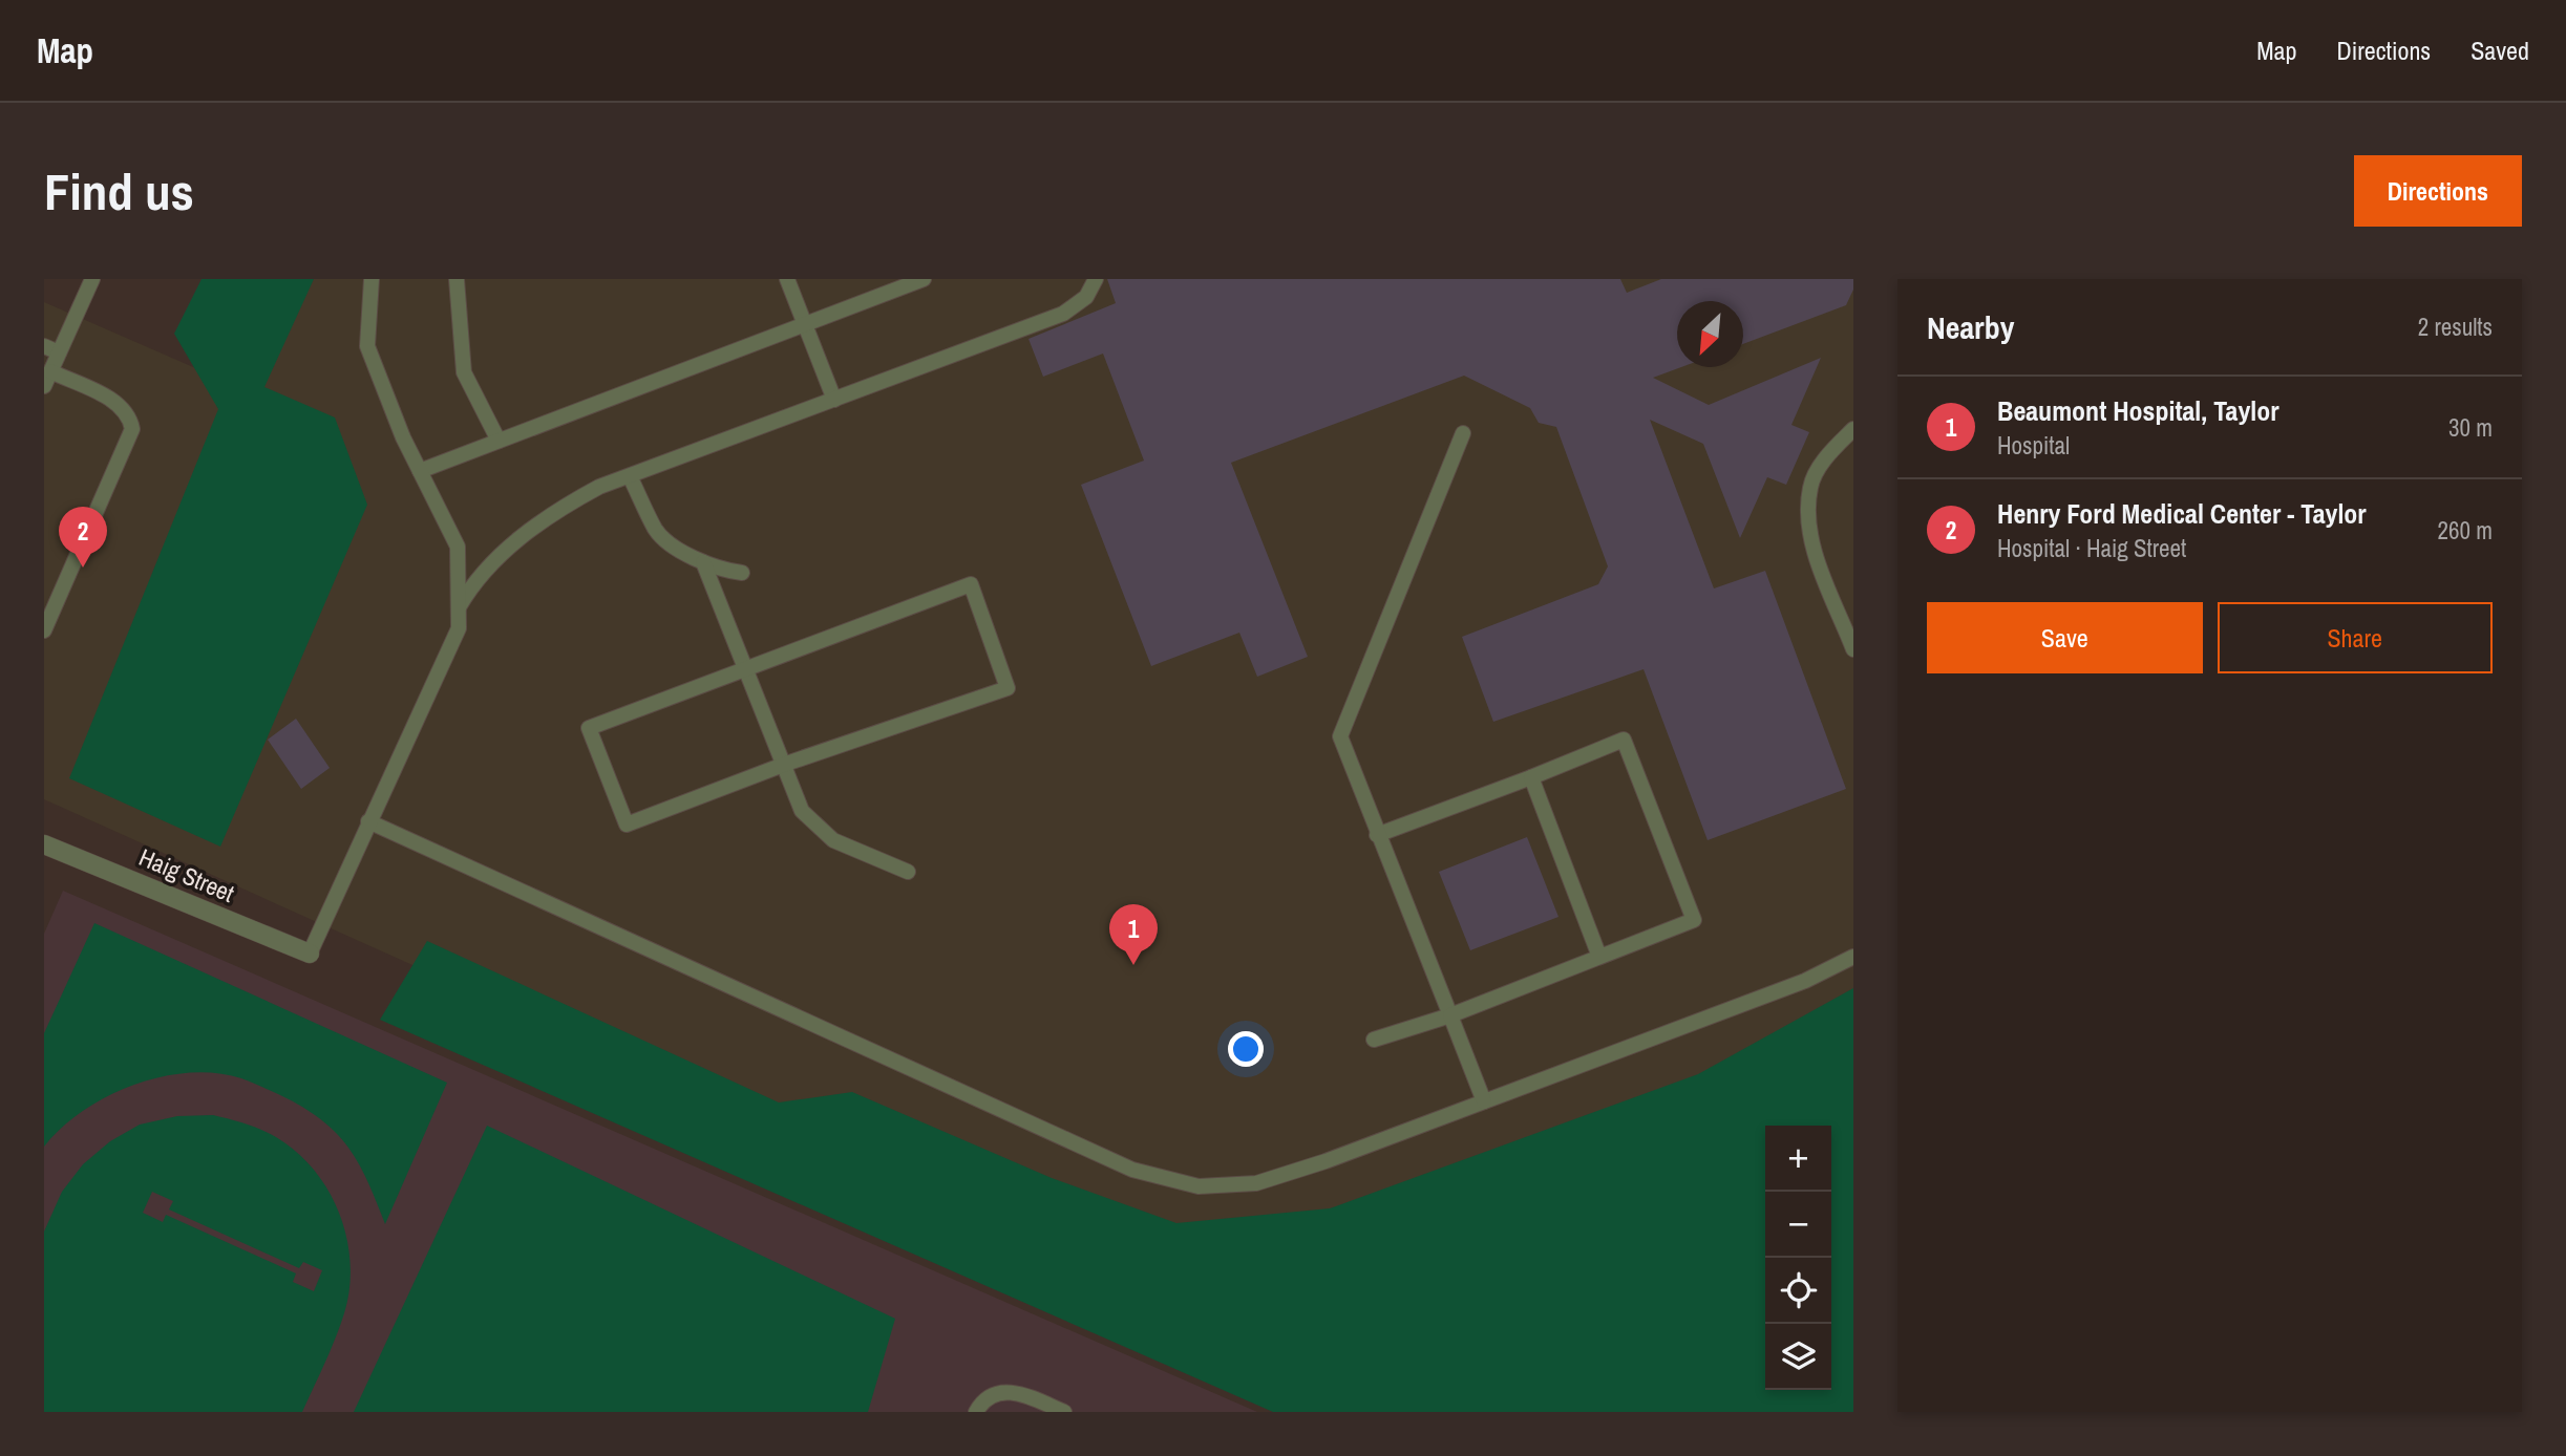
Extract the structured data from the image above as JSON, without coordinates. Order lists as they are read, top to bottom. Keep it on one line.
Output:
{"streets":{"street":["Haig Street"]},"north":"bottom left","page":{"header":"Map","nav":["Map","Directions","Saved"],"buttons":["Directions",["Save","Share"]],"title":"Find us","heading":["Nearby","2 results"],"list":[{"mark":"1","name":"Beaumont Hospital, Taylor","note":"Hospital","value":"30 m"},{"mark":"2","name":"Henry Ford Medical Center - Taylor","note":"Hospital · Haig Street","value":"260 m"}],"pins":["2","1"],"map_buttons":["+","−"]}}
